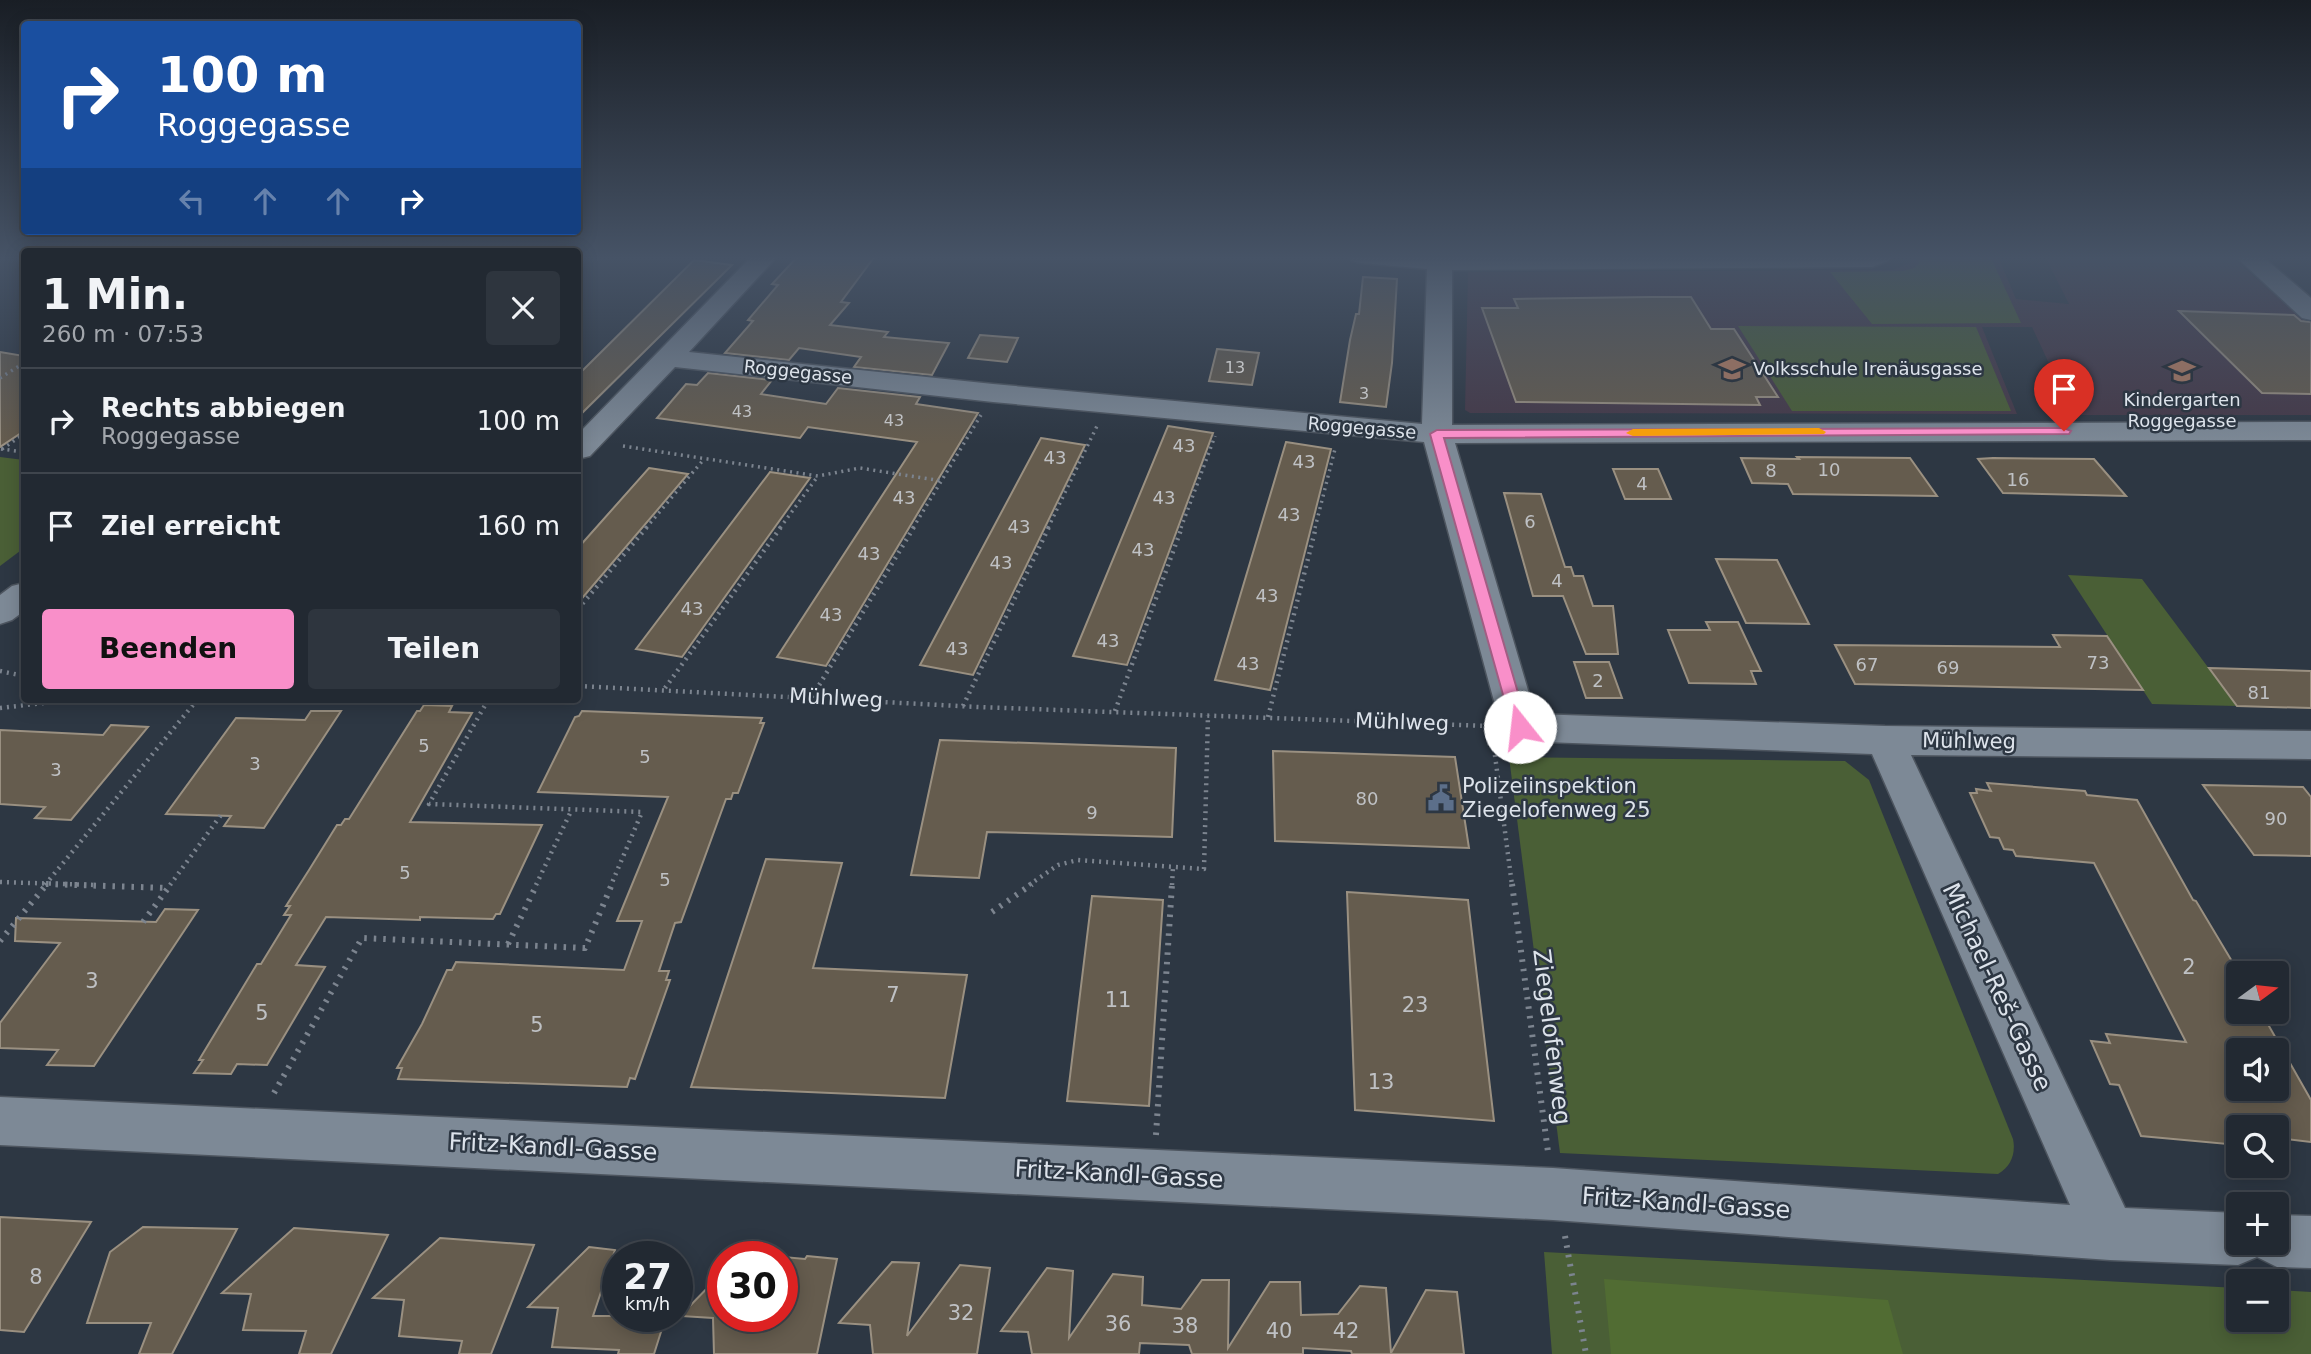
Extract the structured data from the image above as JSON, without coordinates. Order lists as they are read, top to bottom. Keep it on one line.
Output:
{"streets":{"street":["Roggegasse","Mühlweg","Michael-Reš-Gasse","Fritz-Kandl-Gasse"],"path":["Ziegelofenweg"]},"crossings":[["Mühlweg","Michael-Reš-Gasse"],["Mühlweg","Ziegelofenweg"],["Michael-Reš-Gasse","Fritz-Kandl-Gasse"],["Ziegelofenweg","Fritz-Kandl-Gasse"]],"places":{"school or university":["Volksschule Irenäusgasse","Kindergarten Roggegasse"],"public building":["Polizeiinspektion Ziegelofenweg 25"]},"house_numbers":["13","3","43","43","43","43","43","10","8","16","4","43","43","43","6","43","43","43","43","4","43","43","43","43","43","73","43","67","69","2","81","5","5","3","3","80","9","90","5","5","2","3","7","11","23","5","5","13","8","32","36","38","40","42"],"north":"right","page":{"turn":["100 m","Roggegasse"],"heading":["1 Min.","260 m · 07:53"],"list":[{"name":"Rechts abbiegen","note":"Roggegasse","value":"100 m"},{"name":"Ziel erreicht","value":"160 m"}],"buttons":["Beenden","Teilen"],"map_buttons":["+","−"],"speed":"27 km/h","limit":"30"}}
